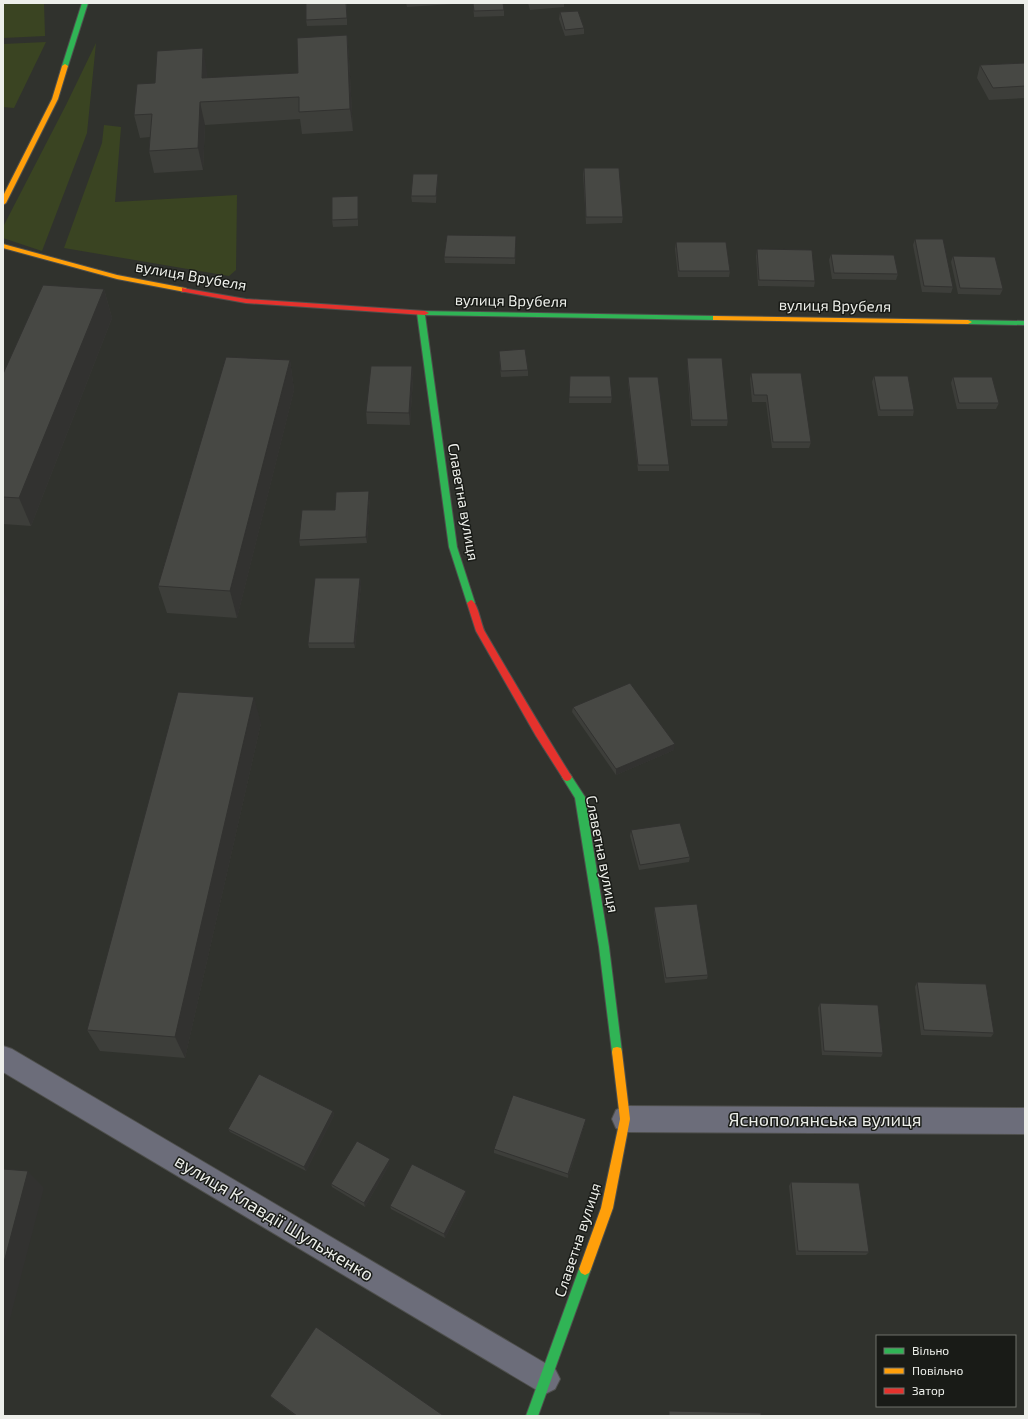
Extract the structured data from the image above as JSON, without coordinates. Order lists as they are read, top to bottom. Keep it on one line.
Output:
{"streets":{"street":["вулиця Врубеля","Славетна вулиця","Яснополянська вулиця","вулиця Клавдії Шульженко"]},"crossings":[["вулиця Врубеля","Славетна вулиця"],["Славетна вулиця","Яснополянська вулиця"],["Славетна вулиця","вулиця Клавдії Шульженко"]],"legend":["Вільно","Повільно","Затор"]}
